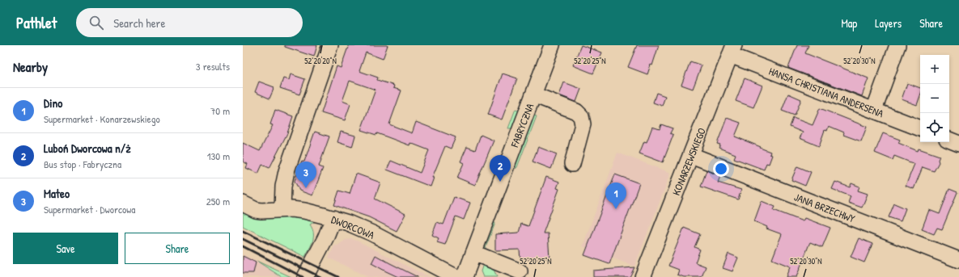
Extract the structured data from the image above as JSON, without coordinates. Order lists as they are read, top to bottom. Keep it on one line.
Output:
{"streets":{"street":["HANSA CHRISTIANA ANDERSENA","FABRYCZNA","KONARZEWSKIEGO","JANA BRZECHWY","DWORCOWA"]},"crossings":[["HANSA CHRISTIANA ANDERSENA","KONARZEWSKIEGO"],["KONARZEWSKIEGO","JANA BRZECHWY"]],"page":{"header":"Pathlet","search":"Search here","nav":["Map","Layers","Share"],"heading":["Nearby","3 results"],"map_buttons":["+","−"],"list":[{"mark":"1","name":"Dino","note":"Supermarket · Konarzewskiego","value":"70 m"},{"mark":"2","name":"Luboń Dworcowa n/ż","note":"Bus stop · Fabryczna","value":"130 m"},{"mark":"3","name":"Mateo","note":"Supermarket · Dworcowa","value":"250 m"}],"pins":["2","3","1"],"buttons":["Save","Share"]},"coordinates":["52°20'20\"N","52°20'25\"N","52°20'30\"N"]}
